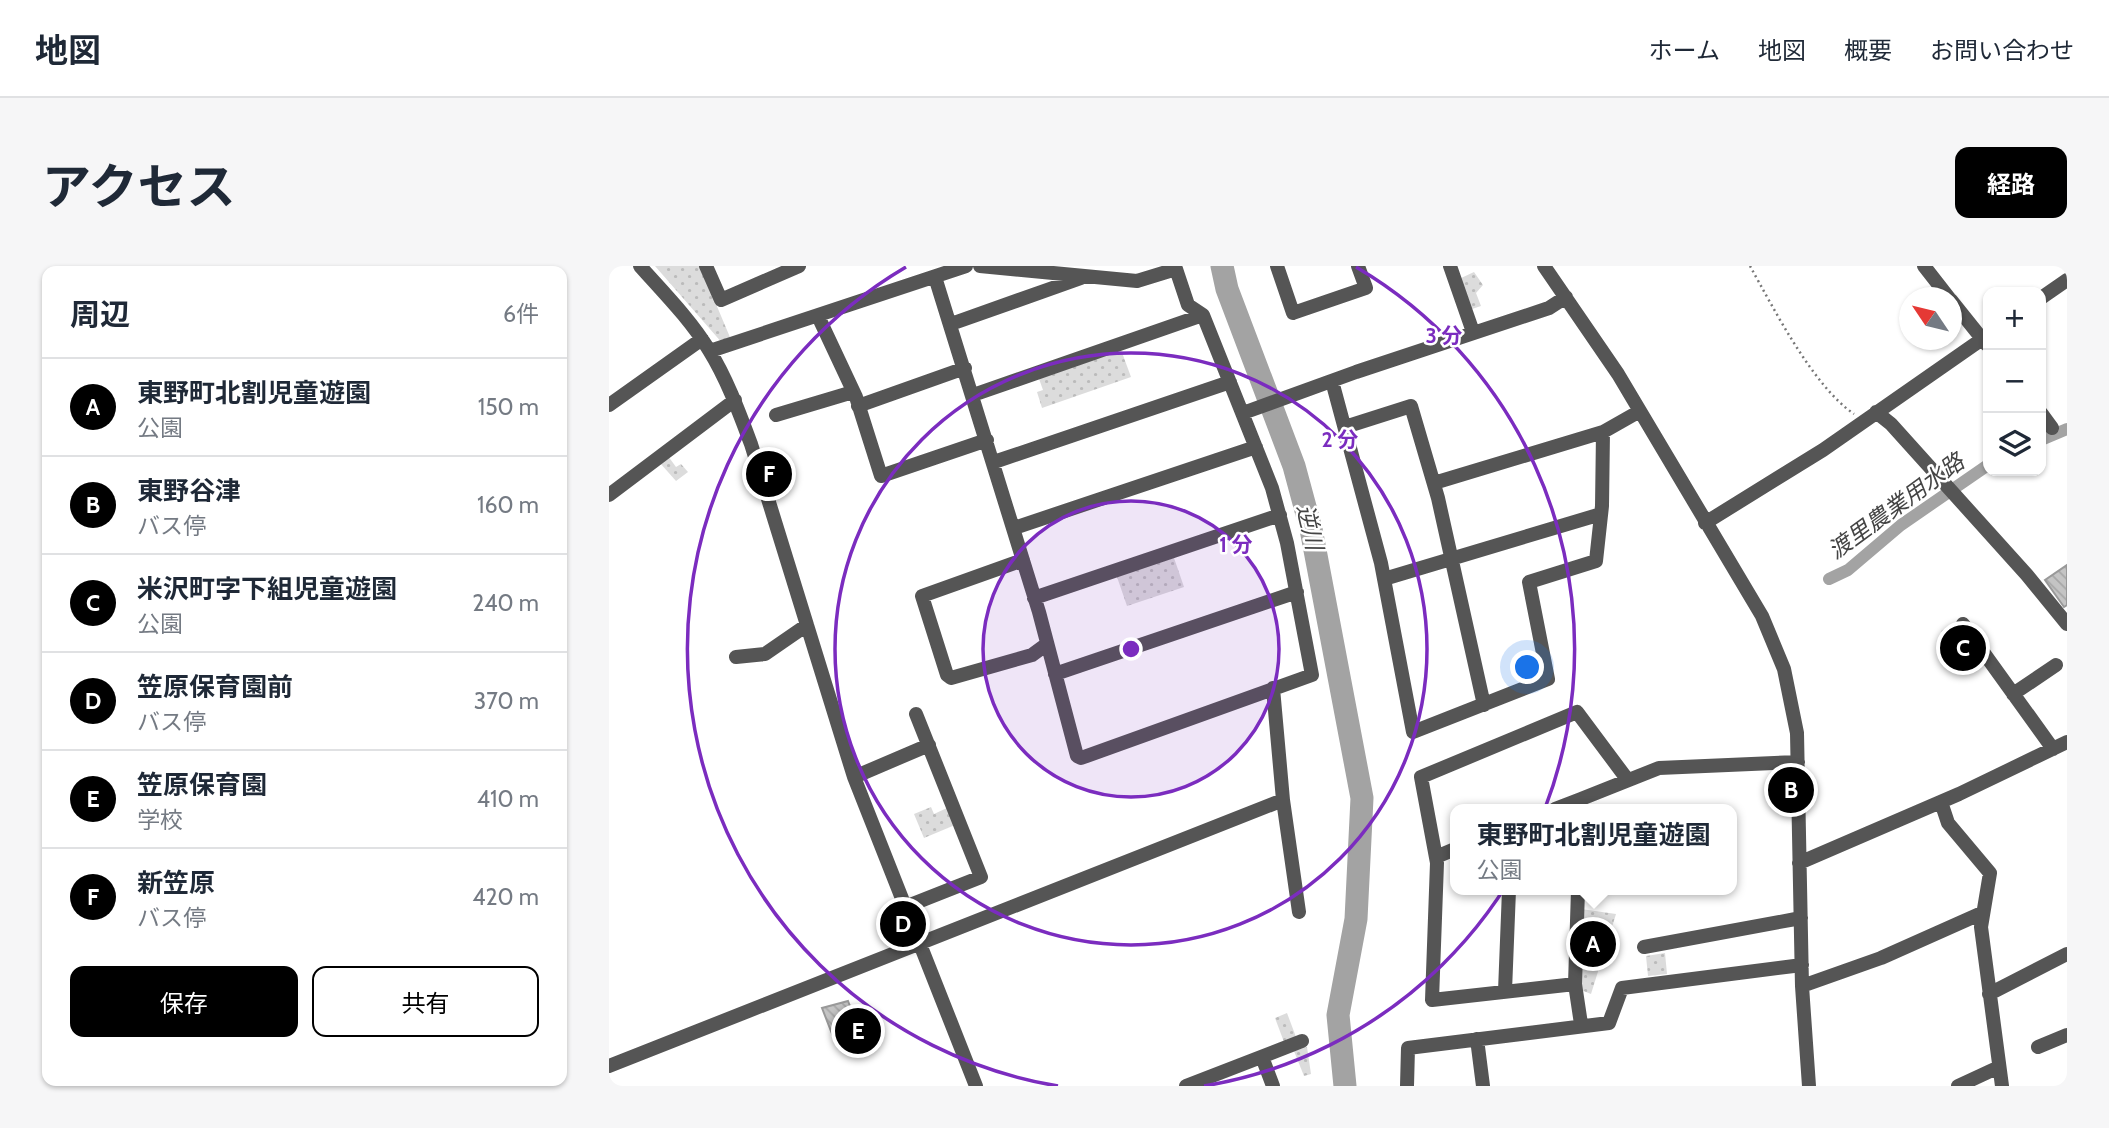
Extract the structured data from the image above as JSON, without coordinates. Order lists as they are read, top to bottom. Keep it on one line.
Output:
{"water":["渡里農業用水路","逆川"],"north":"top left","page":{"header":"地図","nav":["ホーム","地図","概要","お問い合わせ"],"title":"アクセス","buttons":["経路",["保存","共有"]],"heading":["周辺","6件"],"map_buttons":["+","−"],"list":[{"mark":"A","name":"東野町北割児童遊園","note":"公園","value":"150 m"},{"mark":"B","name":"東野谷津","note":"バス停","value":"160 m"},{"mark":"C","name":"米沢町字下組児童遊園","note":"公園","value":"240 m"},{"mark":"D","name":"笠原保育園前","note":"バス停","value":"370 m"},{"mark":"E","name":"笠原保育園","note":"学校","value":"410 m"},{"mark":"F","name":"新笠原","note":"バス停","value":"420 m"}],"pins":["F","C","B","D","A","E"],"popup":["東野町北割児童遊園","公園"]},"rings":["3 分","2 分","1 分"]}
